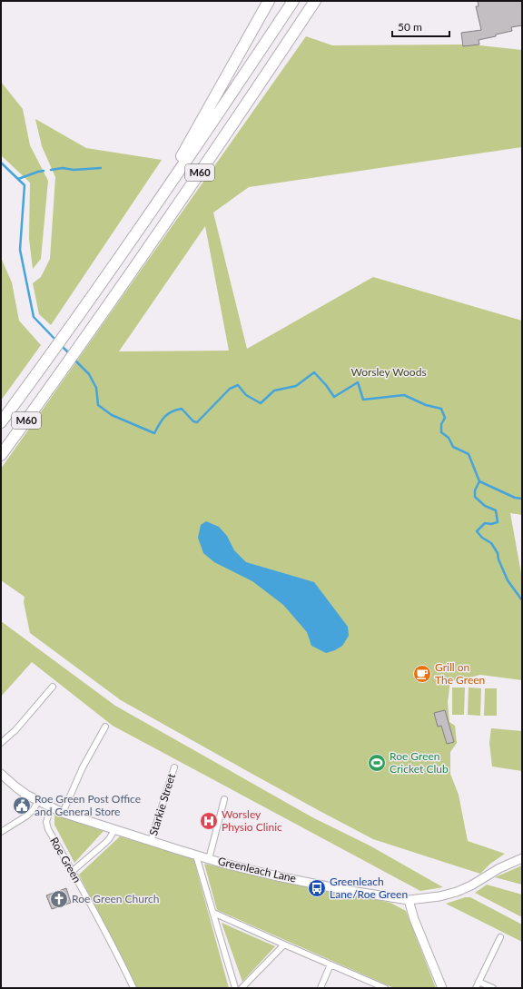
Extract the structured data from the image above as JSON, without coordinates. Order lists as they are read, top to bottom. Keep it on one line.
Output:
{"streets":{"highway":["M60"],"street":["Starkie Street","Roe Green","Greenleach Lane"]},"crossings":[["Starkie Street","Greenleach Lane"],["Roe Green","Greenleach Lane"]],"parks":["Worsley Woods"],"places":{"cafe":["Grill on The Green"],"sports":["Roe Green Cricket Club"],"public building":["Roe Green Post Office and General Store"],"hospital":["Worsley Physio Clinic"],"bus stop":["Greenleach Lane/Roe Green"],"church":["Roe Green Church"]},"scale_bar":"50 m"}
